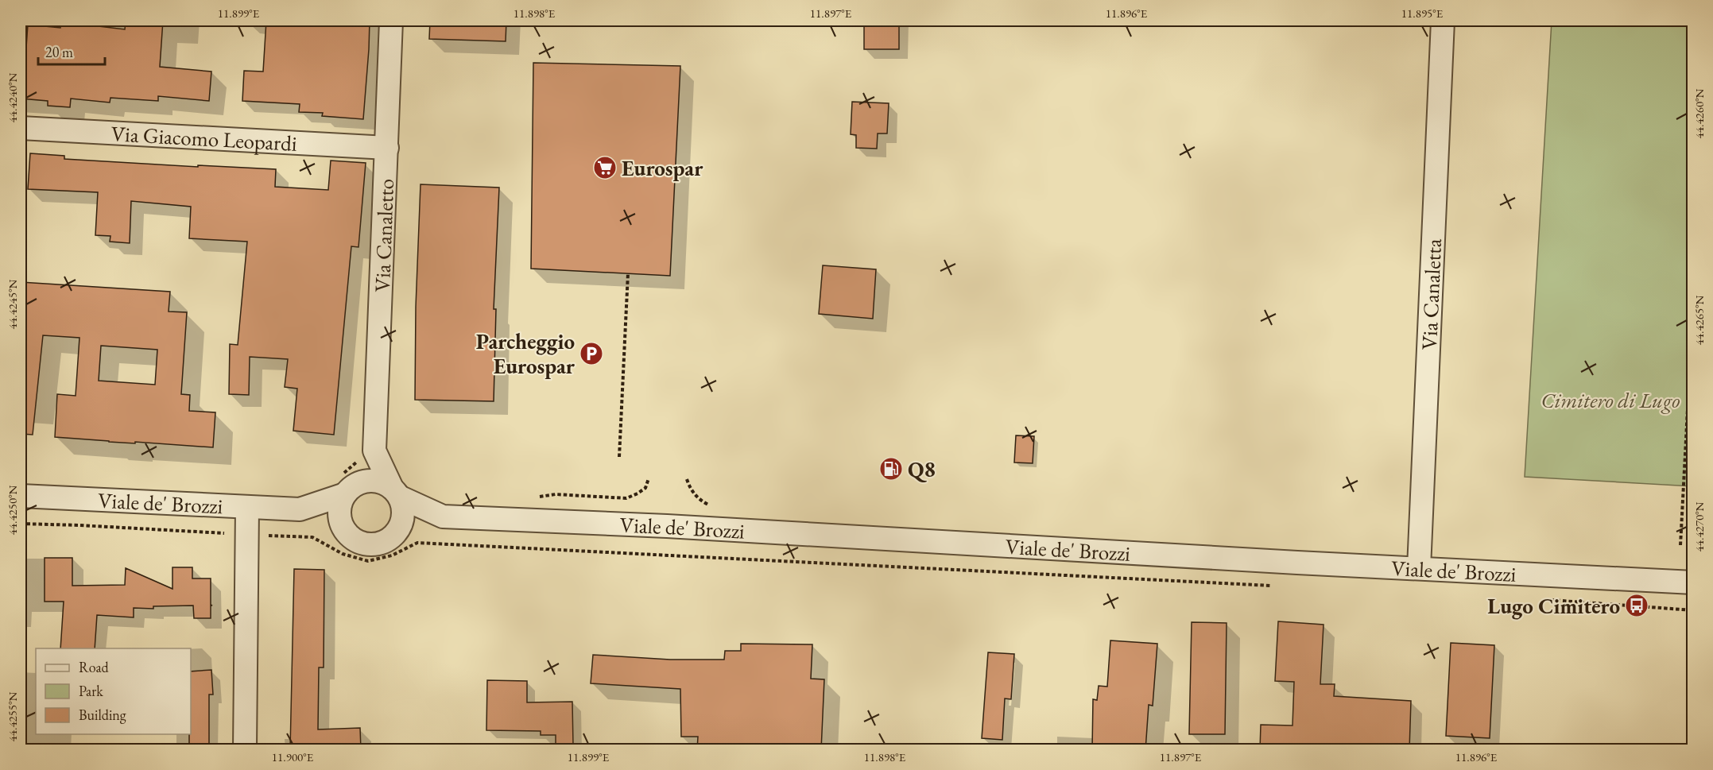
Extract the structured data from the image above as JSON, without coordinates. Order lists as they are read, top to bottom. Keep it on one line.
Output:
{"streets":{"street":["Via Giacomo Leopardi","Via Canaletto","Via Canaletta","Viale de' Brozzi"]},"crossings":[["Via Giacomo Leopardi","Via Canaletto"],["Via Canaletto","Viale de' Brozzi"],["Via Canaletta","Viale de' Brozzi"]],"parks":["Cimitero di Lugo"],"places":{"supermarket":["Eurospar"],"parking":["Parcheggio Eurospar"],"fuel station":["Q8"],"bus stop":["Lugo Cimitero"]},"legend":["Road","Park","Building"],"scale_bar":"20 m","coordinates":["11.899°E","11.898°E","11.897°E","11.896°E","11.895°E","44.4240°N","44.4260°N","44.4245°N","44.4265°N","44.4250°N","44.4270°N","44.4255°N","11.900°E"]}
